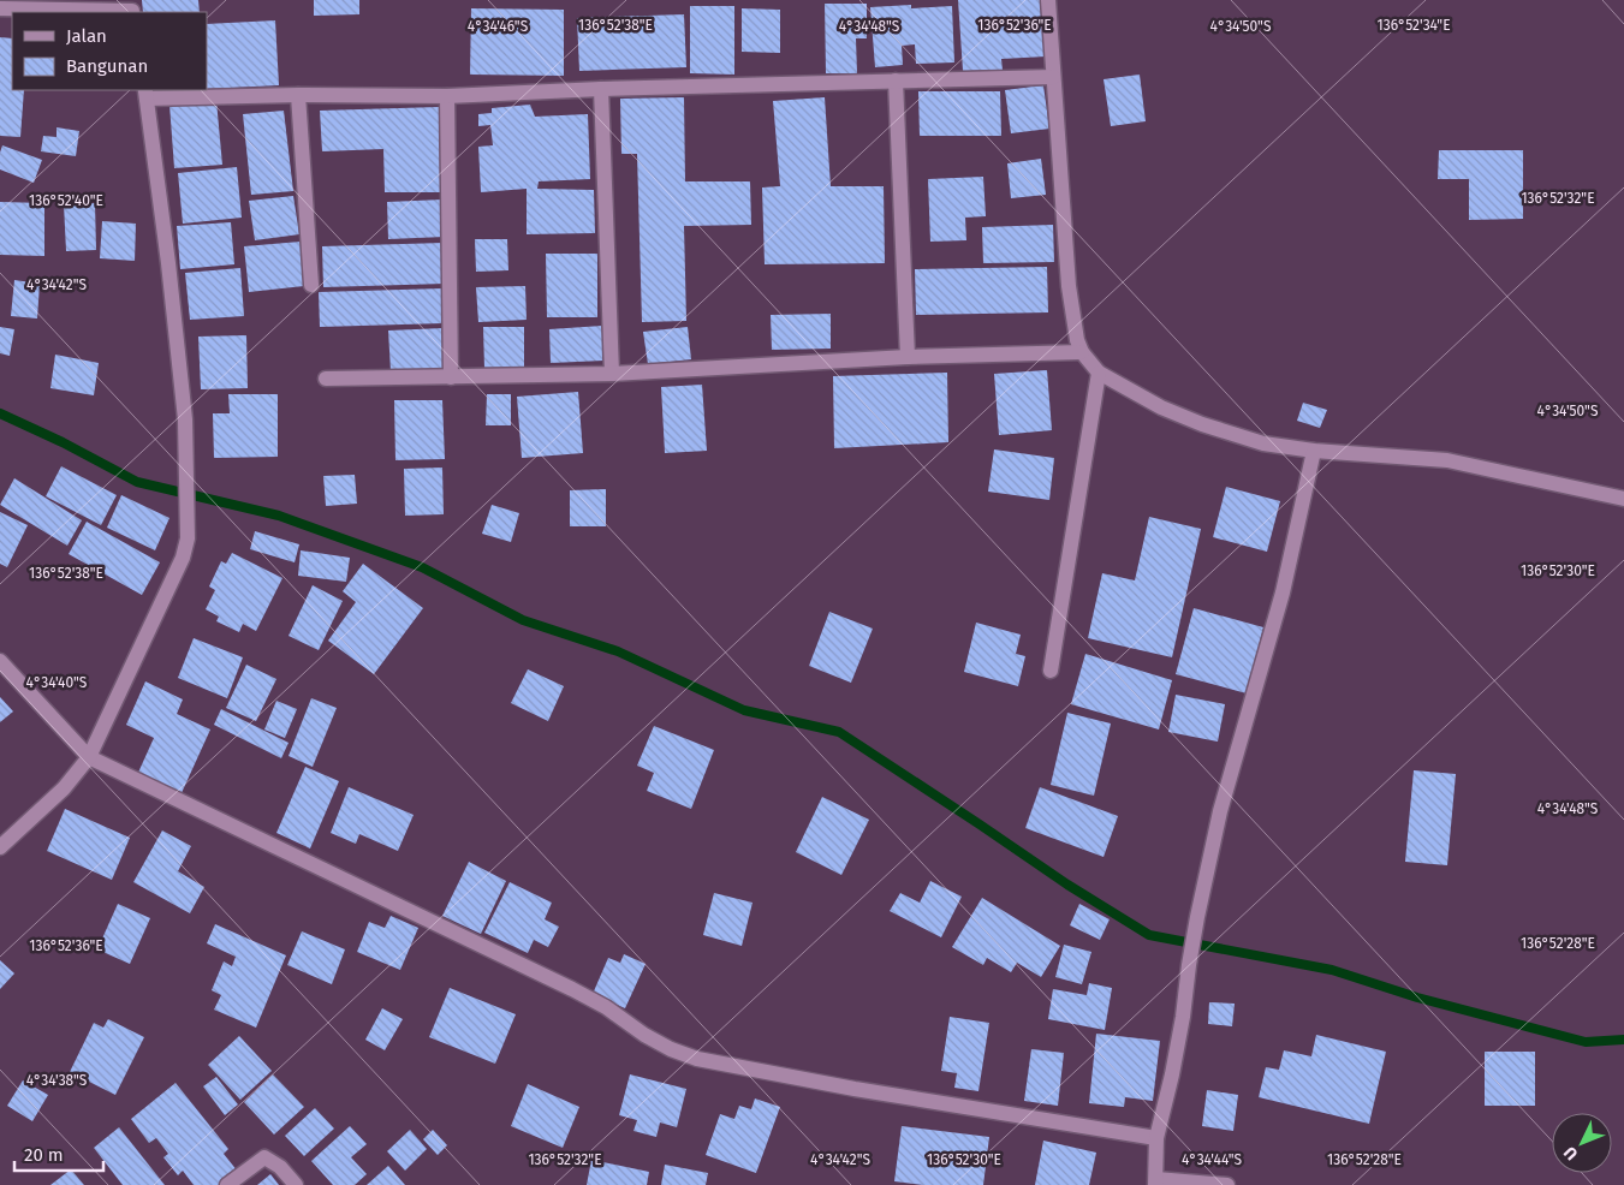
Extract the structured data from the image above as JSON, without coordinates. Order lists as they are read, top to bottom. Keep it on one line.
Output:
{"legend":["Jalan","Bangunan"],"scale_bar":"20 m","north":"bottom left","coordinates":["136°52'38\"E","136°52'36\"E","136°52'34\"E","4°34'46\"S","4°34'48\"S","4°34'50\"S","136°52'32\"E","136°52'40\"E","4°34'42\"S","136°52'30\"E","4°34'40\"S","136°52'28\"E","4°34'38\"S","4°34'44\"S"]}
